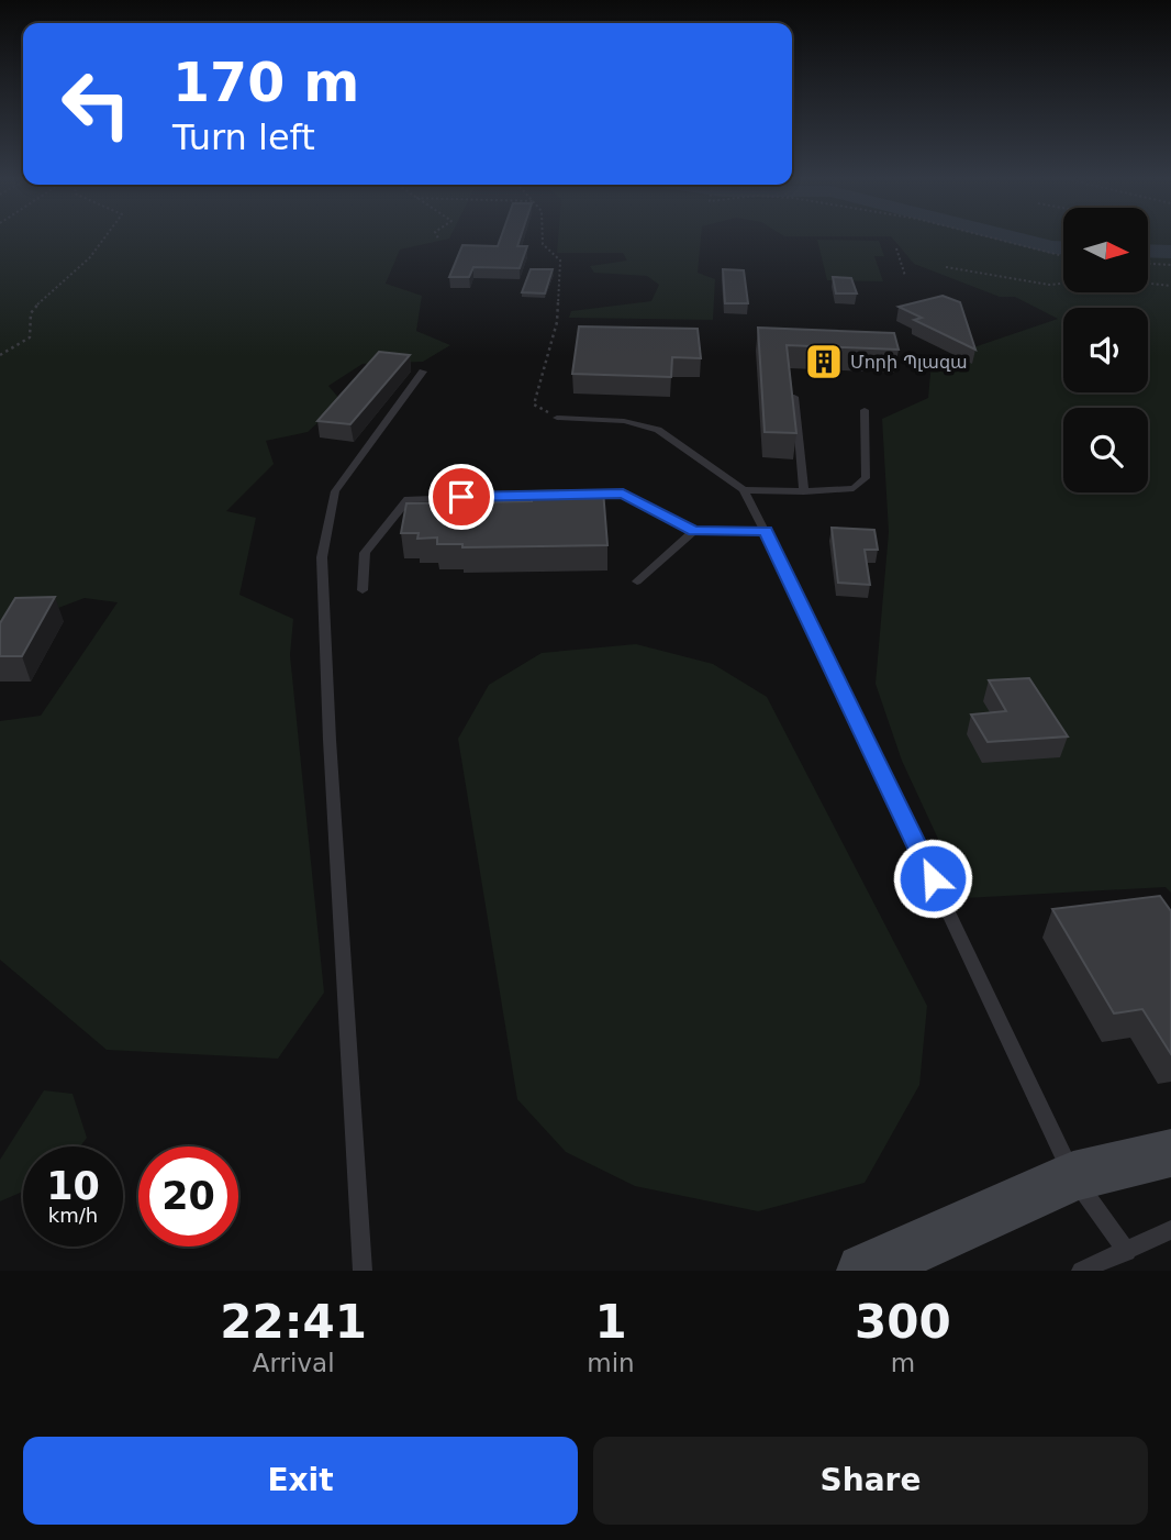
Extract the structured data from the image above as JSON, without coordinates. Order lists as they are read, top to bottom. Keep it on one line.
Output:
{"places":{"building":["Մորի Պլազա"]},"north":"right","page":{"turn":["170 m","Turn left"],"speed":"10 km/h","limit":"20","eta":["22:41","Arrival","1","min","300","m"],"buttons":["Exit","Share"]}}
